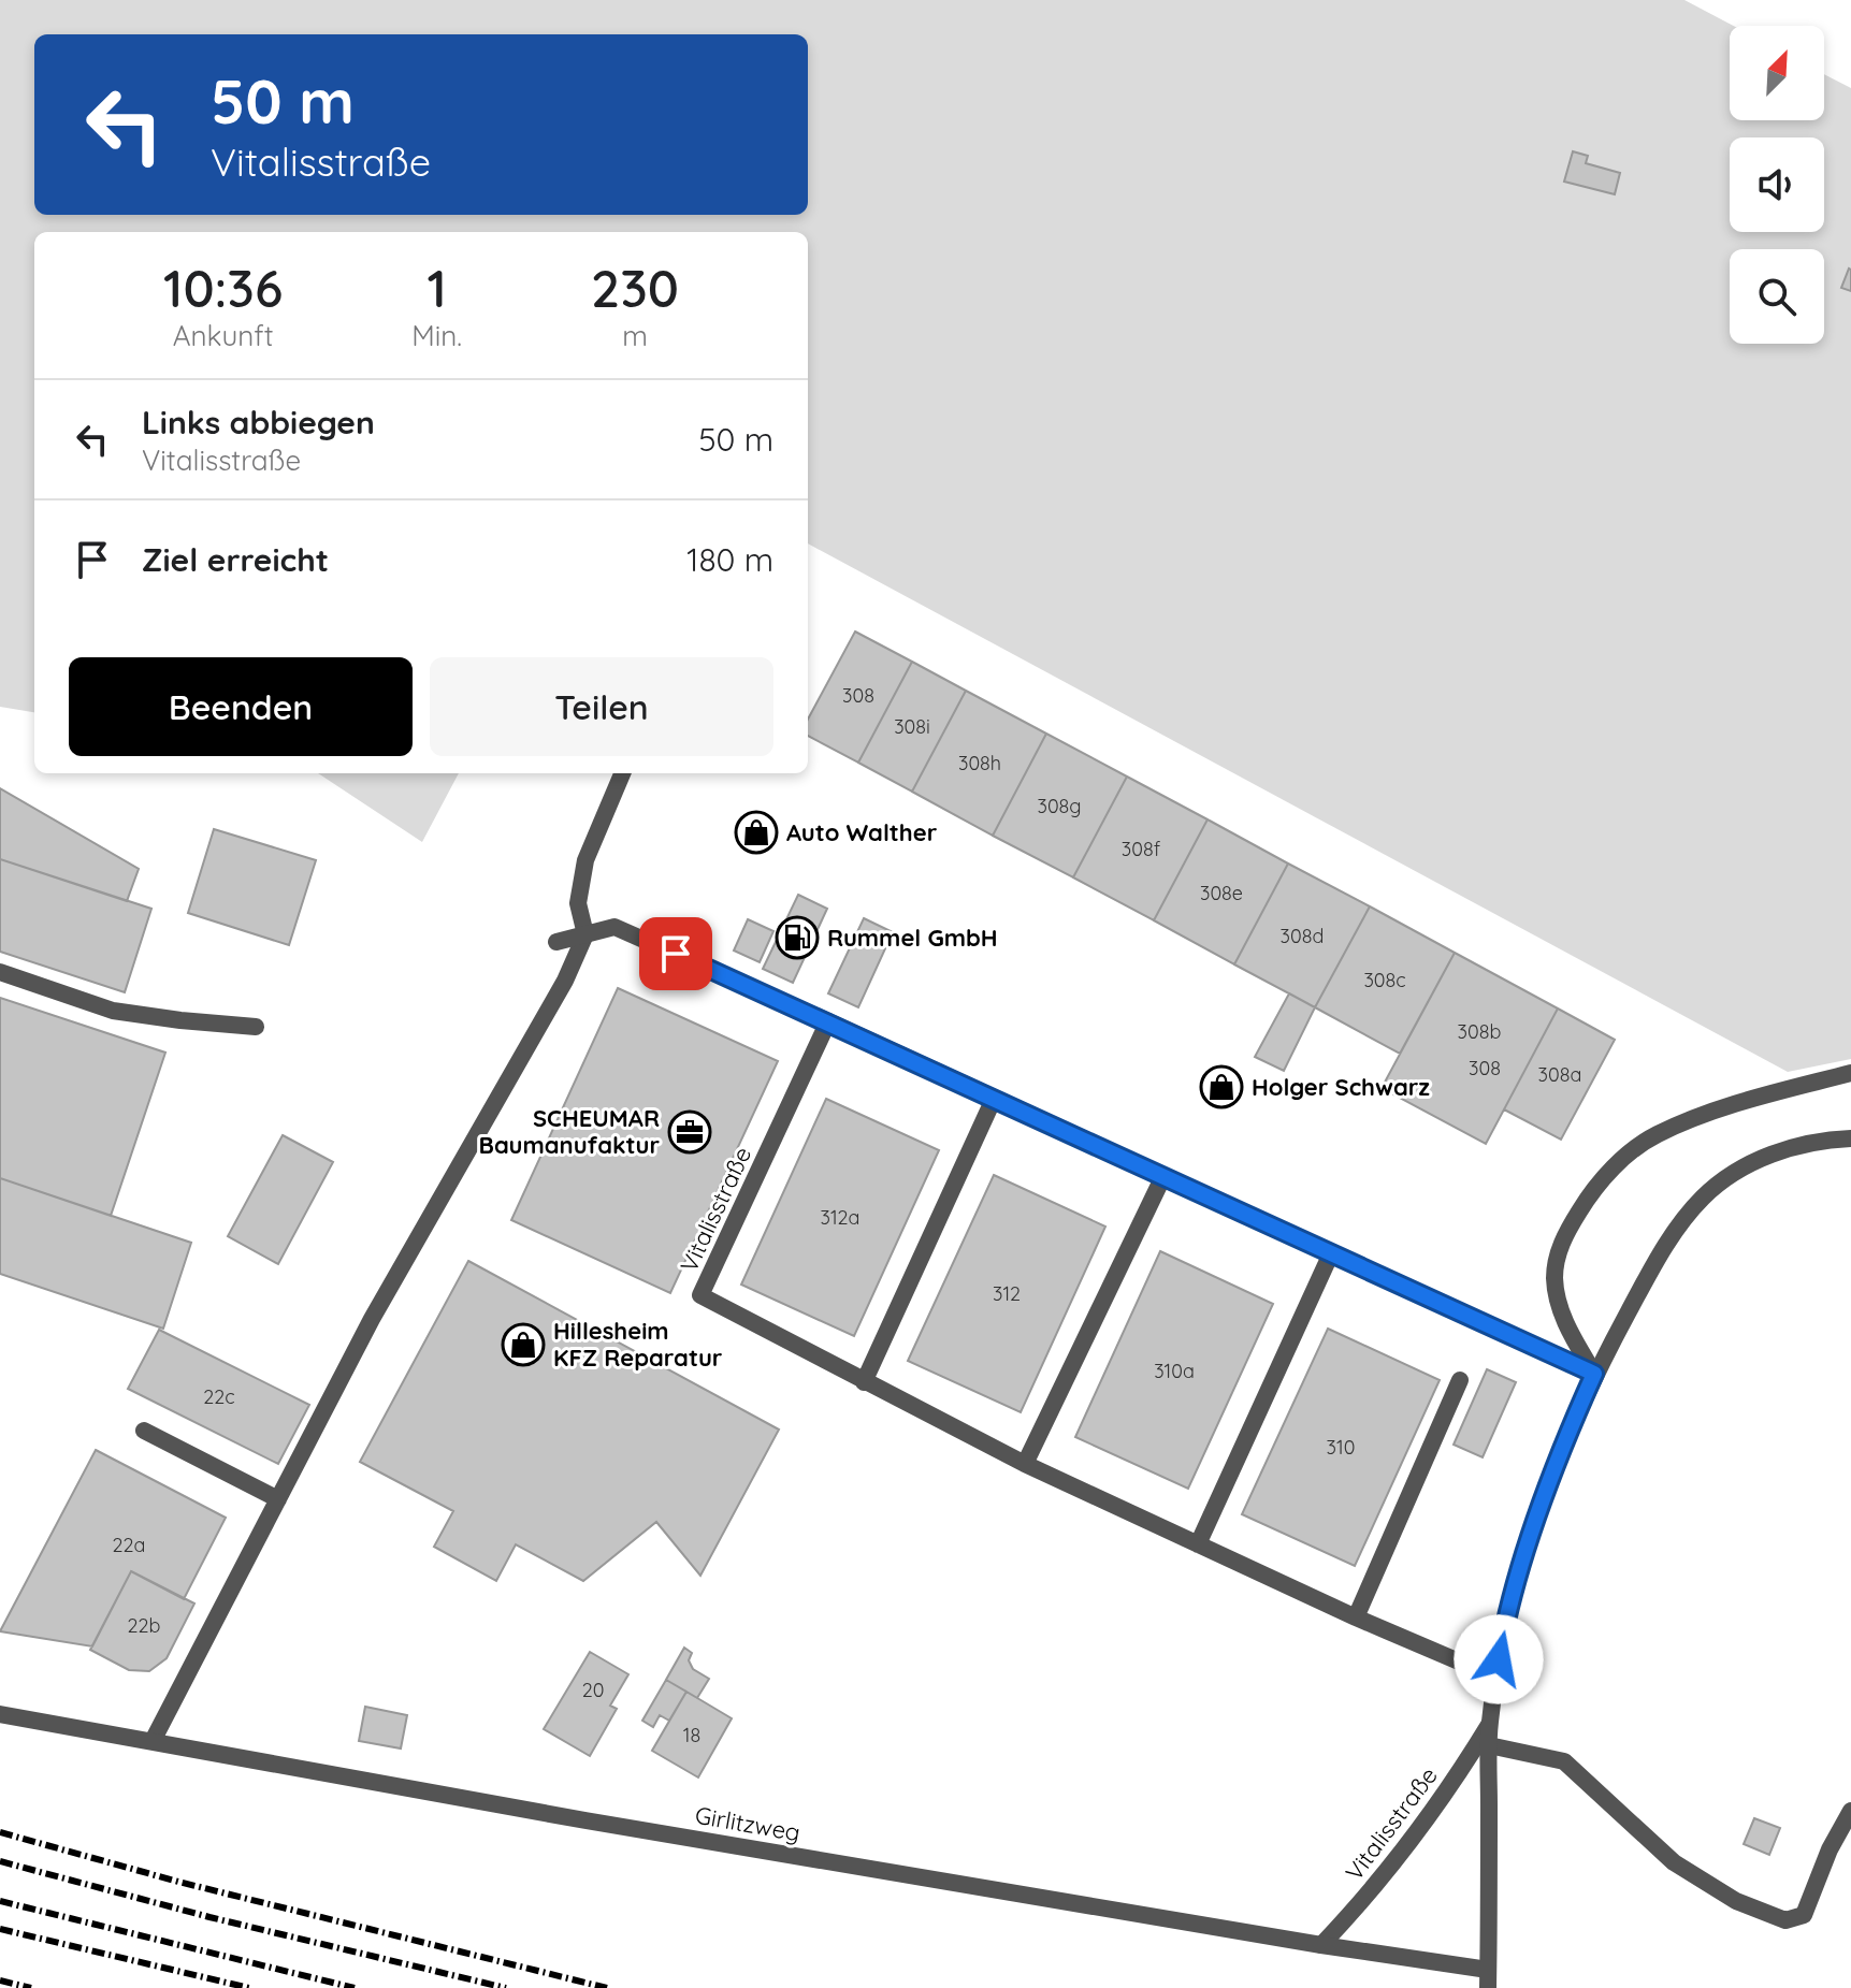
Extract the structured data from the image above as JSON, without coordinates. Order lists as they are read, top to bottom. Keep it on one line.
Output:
{"streets":{"street":["Vitalisstraße","Girlitzweg"]},"crossings":[["Vitalisstraße","Girlitzweg"]],"places":{"shop":["Auto Walther","Holger Schwarz","Hillesheim KFZ Reparatur"],"fuel station":["Rummel GmbH"],"office":["SCHEUMAR Baumanufaktur"]},"house_numbers":["308","308i","308h","308g","308f","308e","308d","308c","308b","308","308a","312a","312","310a","22c","310","22a","22b","20","18"],"north":"top right","page":{"turn":["50 m","Vitalisstraße"],"eta":["10:36","Ankunft","1","Min.","230","m"],"list":[{"name":"Links abbiegen","note":"Vitalisstraße","value":"50 m"},{"name":"Ziel erreicht","value":"180 m"}],"buttons":["Beenden","Teilen"]}}
